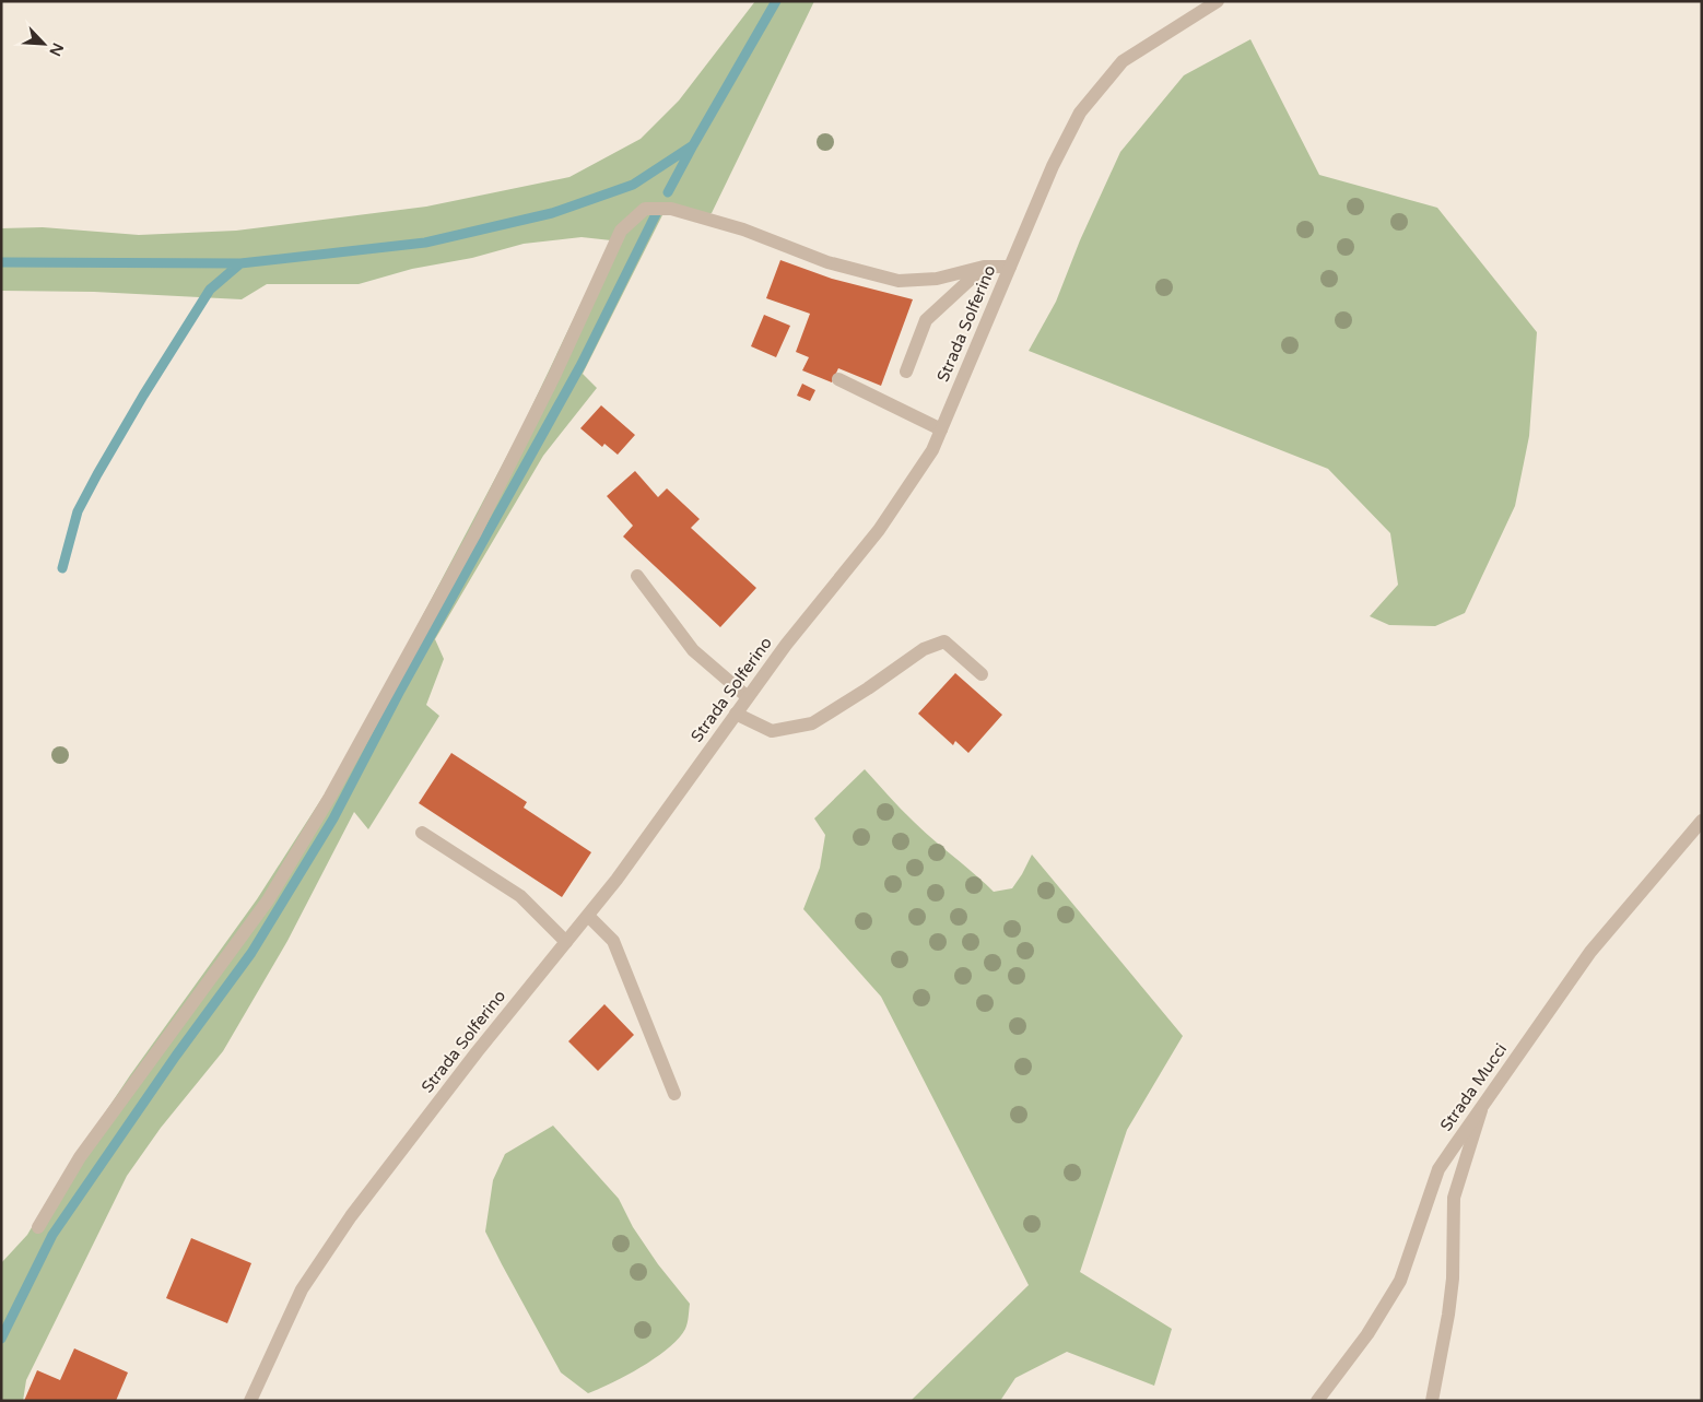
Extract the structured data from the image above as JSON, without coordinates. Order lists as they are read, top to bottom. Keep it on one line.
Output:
{"streets":{"street":["Strada Solferino","Strada Mucci"]},"north":"bottom right"}
